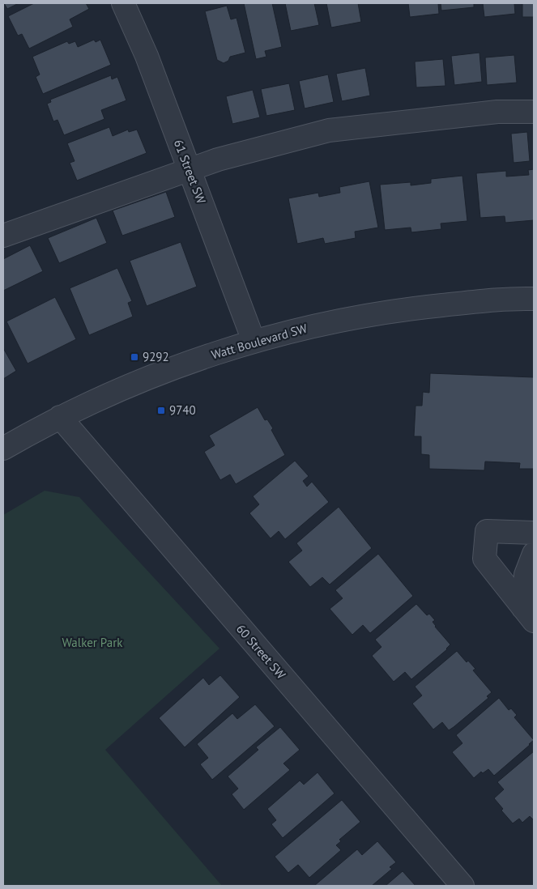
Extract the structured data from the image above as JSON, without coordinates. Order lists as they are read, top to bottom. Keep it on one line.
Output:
{"streets":{"street":["61 Street SW","Watt Boulevard SW","60 Street SW"]},"crossings":[["61 Street SW","Watt Boulevard SW"],["Watt Boulevard SW","60 Street SW"]],"parks":["Walker Park"],"places":{"transit":["9292","9740"]}}
